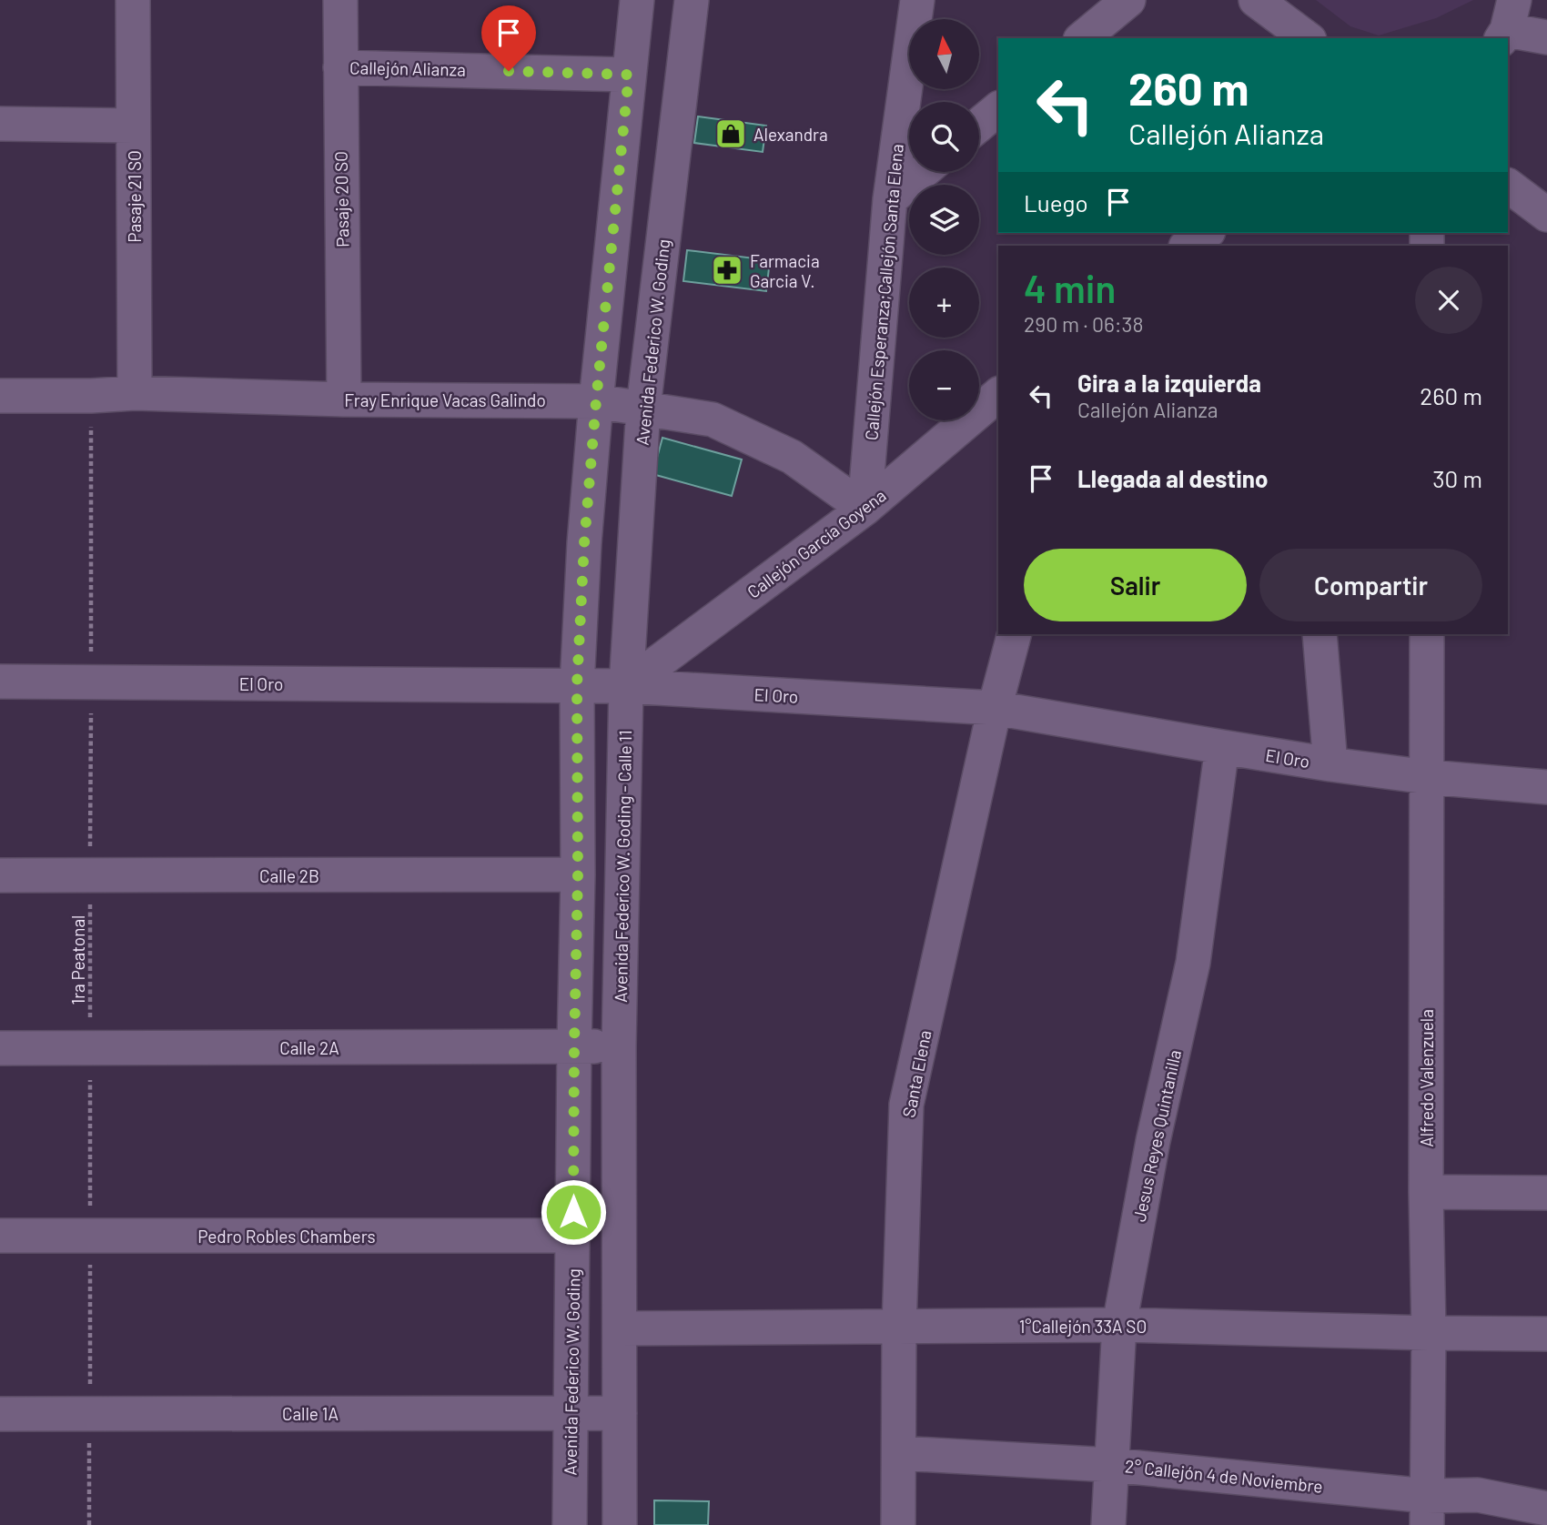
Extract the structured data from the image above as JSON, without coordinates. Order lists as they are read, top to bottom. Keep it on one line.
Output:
{"streets":{"street":["Callejón Alianza","Pasaje 21 SO","Pasaje 20 SO","Callejón Esperanza;Callejón Santa Elena","Avenida Federico W. Goding","Fray Enrique Vacas Galindo","Callejón García Goyena","El Oro","Avenida Federico W. Goding - Calle 11","Calle 2B","Calle 2A","Santa Elena","Alfredo Valenzuela","Jesus Reyes Quintanilla","Pedro Robles Chambers","1°Callejón 33A SO","Calle 1A","2° Callejón 4 de Noviembre"],"path":["1ra Peatonal"]},"crossings":[["Callejón Alianza","Pasaje 20 SO"],["Callejón Alianza","Avenida Federico W. Goding"],["Pasaje 21 SO","Fray Enrique Vacas Galindo"],["Pasaje 20 SO","Fray Enrique Vacas Galindo"],["Callejón Esperanza;Callejón Santa Elena","Fray Enrique Vacas Galindo"],["Callejón Esperanza;Callejón Santa Elena","Callejón García Goyena"],["Avenida Federico W. Goding","Fray Enrique Vacas Galindo"],["Avenida Federico W. Goding","Callejón García Goyena"],["Avenida Federico W. Goding","El Oro"],["Avenida Federico W. Goding","Avenida Federico W. Goding - Calle 11"],["Avenida Federico W. Goding","Calle 2B"],["Avenida Federico W. Goding","Calle 2A"],["Avenida Federico W. Goding","Pedro Robles Chambers"],["Avenida Federico W. Goding","Calle 1A"],["Fray Enrique Vacas Galindo","Callejón García Goyena"],["Fray Enrique Vacas Galindo","1ra Peatonal"],["Callejón García Goyena","El Oro"],["Callejón García Goyena","Avenida Federico W. Goding - Calle 11"],["El Oro","Avenida Federico W. Goding - Calle 11"],["El Oro","1ra Peatonal"],["El Oro","Santa Elena"],["El Oro","Alfredo Valenzuela"],["El Oro","Jesus Reyes Quintanilla"],["Avenida Federico W. Goding - Calle 11","Calle 2A"],["Calle 2B","1ra Peatonal"],["1ra Peatonal","Calle 2A"],["1ra Peatonal","Pedro Robles Chambers"],["1ra Peatonal","Calle 1A"],["Santa Elena","1°Callejón 33A SO"],["Santa Elena","2° Callejón 4 de Noviembre"],["Alfredo Valenzuela","1°Callejón 33A SO"],["Alfredo Valenzuela","2° Callejón 4 de Noviembre"],["Jesus Reyes Quintanilla","1°Callejón 33A SO"],["Jesus Reyes Quintanilla","2° Callejón 4 de Noviembre"]],"places":{"shop":["Alexandra"],"pharmacy":["Farmacia Garcia V."]},"north":"top","page":{"map_buttons":["+","−"],"turn":["260 m","Callejón Alianza"],"then":"Luego","heading":["4 min","290 m · 06:38"],"list":[{"name":"Gira a la izquierda","note":"Callejón Alianza","value":"260 m"},{"name":"Llegada al destino","value":"30 m"}],"buttons":["Salir","Compartir"]}}
